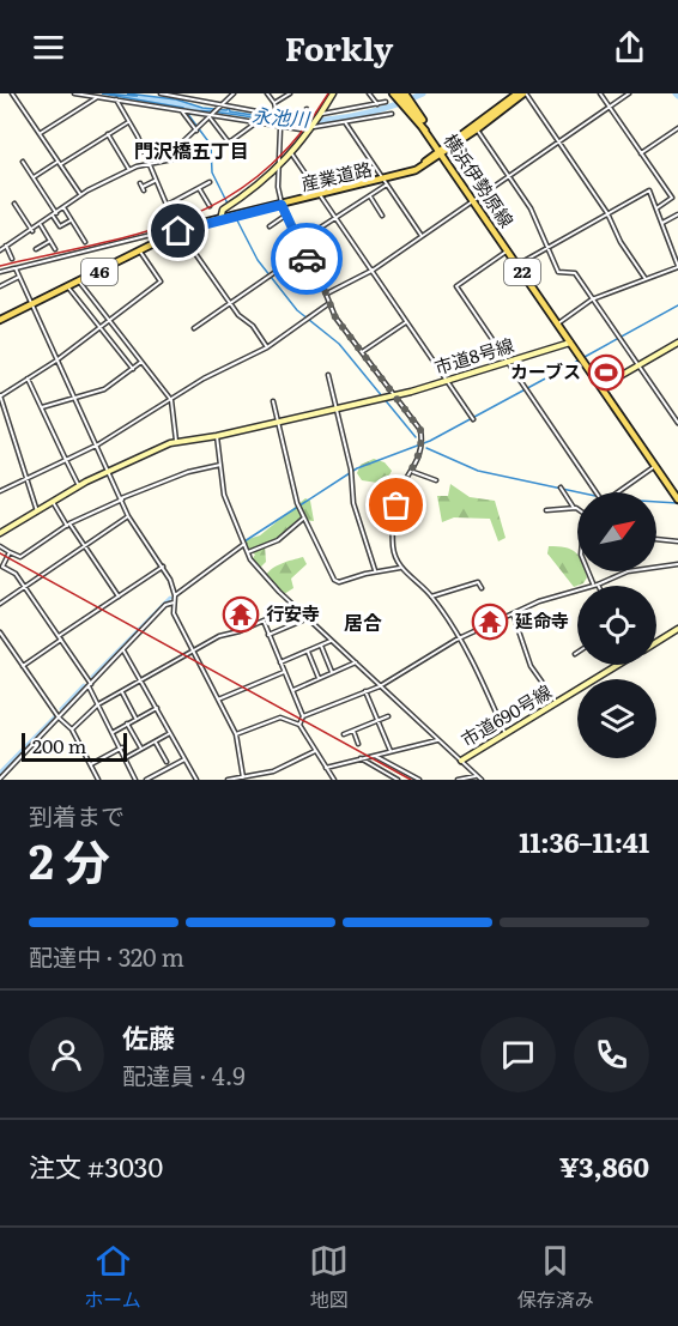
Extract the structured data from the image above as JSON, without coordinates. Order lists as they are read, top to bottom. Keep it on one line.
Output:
{"streets":{"main road":["産業道路","横浜伊勢原線","46","22"],"street":["市道8号線","市道690号線"]},"crossings":[["産業道路","横浜伊勢原線"],["産業道路","46"],["横浜伊勢原線","46"],["横浜伊勢原線","市道8号線"]],"districts":["門沢橋五丁目","居合"],"water":["永池川"],"places":{"sports":["カーブス"],"temple":["行安寺","延命寺"]},"scale_bar":"200 m","north":"top right","page":{"header":"Forkly","scale":"200 m","heading":["2 分","到着まで","11:36–11:41"],"panel":["佐藤","配達員 · 4.9","注文 #3030","¥3,860"],"bar":"配達中 · 320 m","tabs":["ホーム","地図","保存済み"]}}
